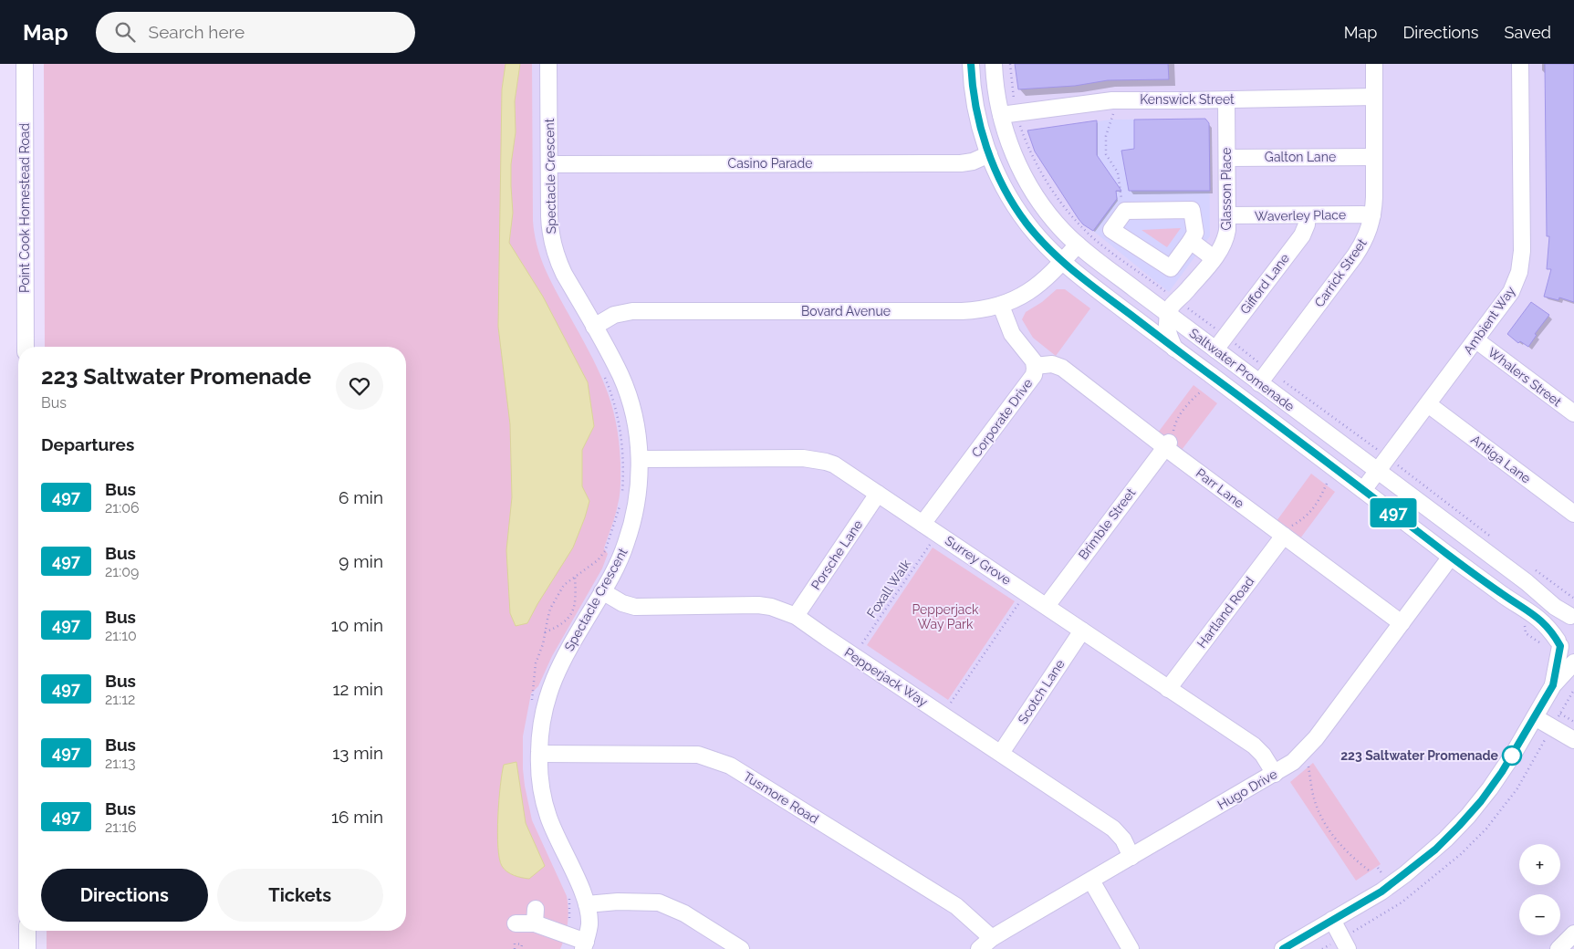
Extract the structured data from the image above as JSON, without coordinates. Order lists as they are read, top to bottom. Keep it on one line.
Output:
{"streets":{"street":["Kenswick Street","Galton Lane","Casino Parade","Spectacle Crescent","Glasson Place","Point Cook Homestead Road","Waverley Place","Carrick Street","Gifford Lane","Bovard Avenue","Ambient Way","Saltwater Promenade","Whalers Street","Corporate Drive","Antiga Lane","Parr Lane","Brimble Street","Porsche Lane","Surrey Grove","Hartland Road","Pepperjack Way","Scotch Lane","Hugo Drive","Tusmore Road"],"path":["Foxall Walk"]},"crossings":[["Kenswick Street","Glasson Place"],["Kenswick Street","Carrick Street"],["Kenswick Street","Saltwater Promenade"],["Galton Lane","Glasson Place"],["Galton Lane","Carrick Street"],["Casino Parade","Spectacle Crescent"],["Casino Parade","Saltwater Promenade"],["Spectacle Crescent","Bovard Avenue"],["Spectacle Crescent","Surrey Grove"],["Spectacle Crescent","Pepperjack Way"],["Spectacle Crescent","Tusmore Road"],["Glasson Place","Waverley Place"],["Glasson Place","Saltwater Promenade"],["Waverley Place","Carrick Street"],["Waverley Place","Gifford Lane"],["Carrick Street","Saltwater Promenade"],["Gifford Lane","Saltwater Promenade"],["Bovard Avenue","Saltwater Promenade"],["Bovard Avenue","Corporate Drive"],["Ambient Way","Saltwater Promenade"],["Ambient Way","Whalers Street"],["Ambient Way","Antiga Lane"],["Saltwater Promenade","Hugo Drive"],["Corporate Drive","Parr Lane"],["Corporate Drive","Surrey Grove"],["Parr Lane","Brimble Street"],["Parr Lane","Hartland Road"],["Parr Lane","Hugo Drive"],["Brimble Street","Surrey Grove"],["Porsche Lane","Surrey Grove"],["Porsche Lane","Pepperjack Way"],["Surrey Grove","Hartland Road"],["Surrey Grove","Scotch Lane"],["Surrey Grove","Hugo Drive"],["Pepperjack Way","Scotch Lane"],["Pepperjack Way","Hugo Drive"],["Hugo Drive","Tusmore Road"]],"parks":["Pepperjack Way Park"],"places":["223 Saltwater Promenade"],"lines":["bus line 497"],"page":{"header":"Map","search":"Search here","nav":["Map","Directions","Saved"],"on_map":"497","heading":[["223 Saltwater Promenade","Bus"],"Departures"],"list":[{"mark":"497","name":"Bus","note":"21:06","value":"6 min"},{"mark":"497","name":"Bus","note":"21:09","value":"9 min"},{"mark":"497","name":"Bus","note":"21:10","value":"10 min"},{"mark":"497","name":"Bus","note":"21:12","value":"12 min"},{"mark":"497","name":"Bus","note":"21:13","value":"13 min"},{"mark":"497","name":"Bus","note":"21:16","value":"16 min"}],"map_buttons":["+","−"],"buttons":["Directions","Tickets"]}}
